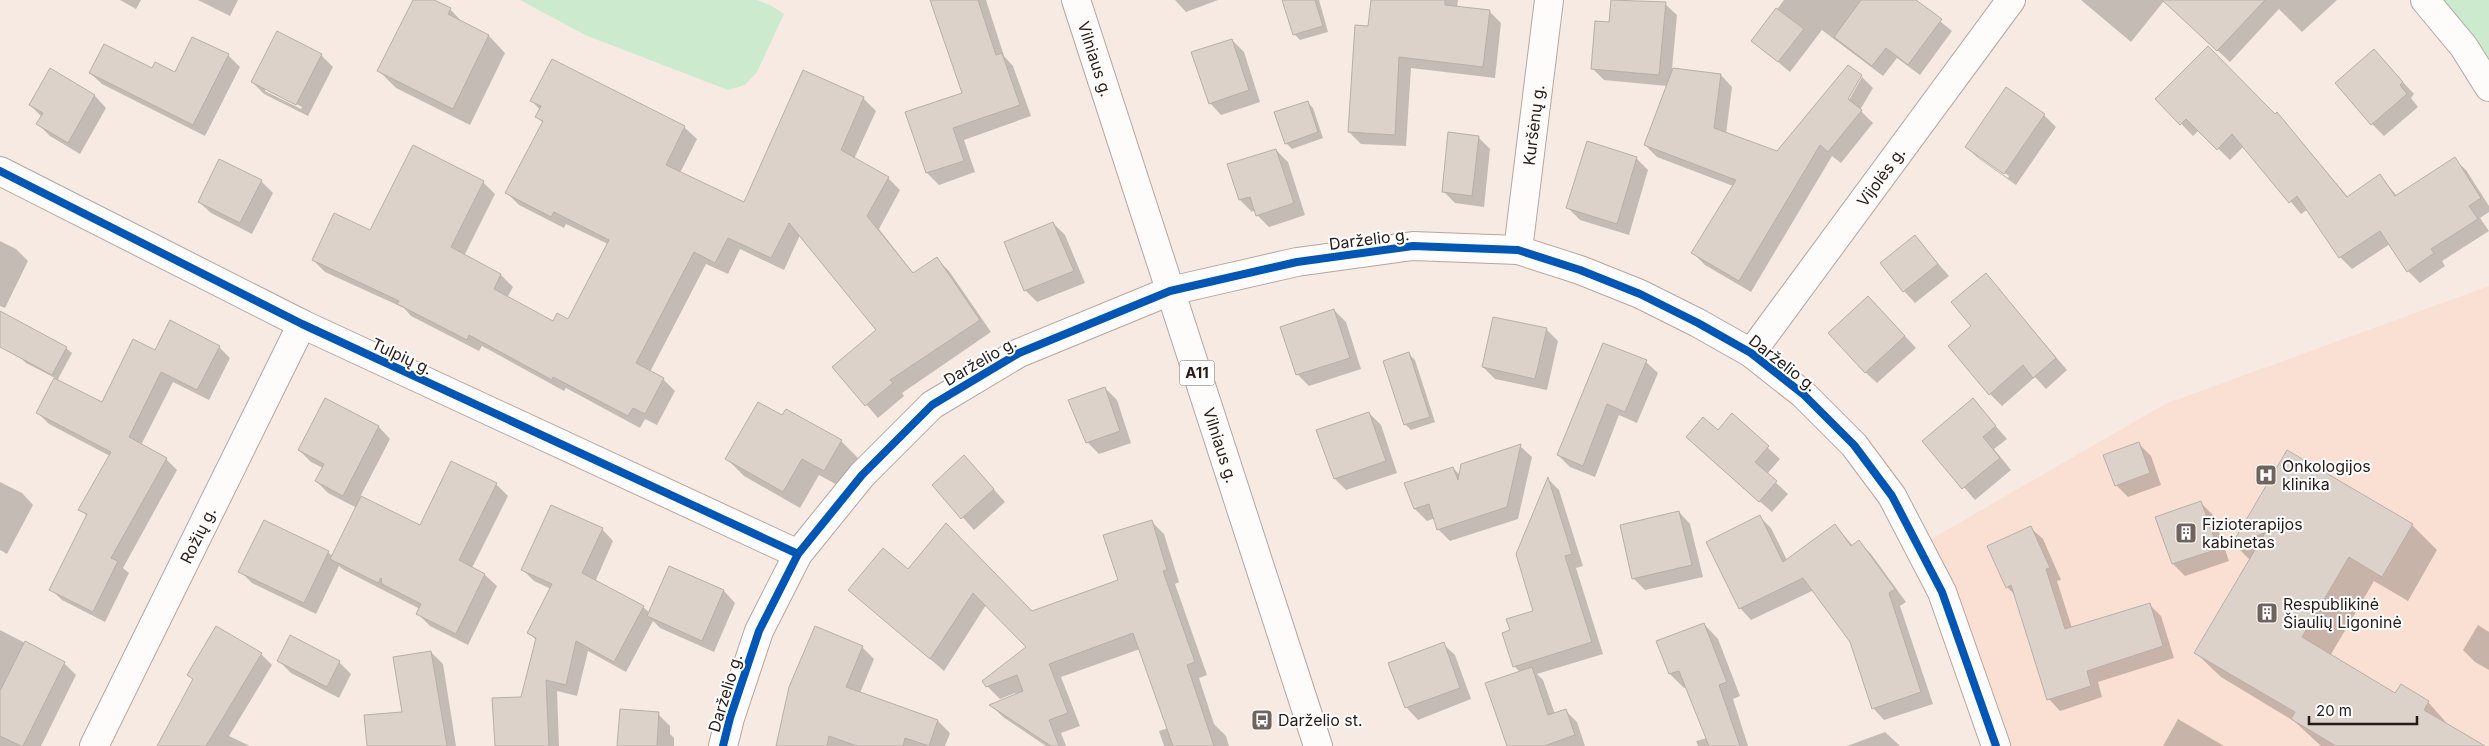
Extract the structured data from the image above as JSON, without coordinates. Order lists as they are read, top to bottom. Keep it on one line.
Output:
{"streets":{"main road":["Vilniaus g.","Kuršėnų g.","Vijolės g.","Darželio g.","Tulpių g.","A11","Rožių g."]},"crossings":[["Vilniaus g.","Darželio g."],["Kuršėnų g.","Darželio g."],["Vijolės g.","Darželio g."],["Darželio g.","Tulpių g."],["Tulpių g.","Rožių g."]],"places":{"hospital":["Onkologijos klinika"],"building":["Fizioterapijos kabinetas","Respublikinė Šiaulių Ligoninė"],"bus stop":["Darželio st."]},"scale_bar":"20 m"}
